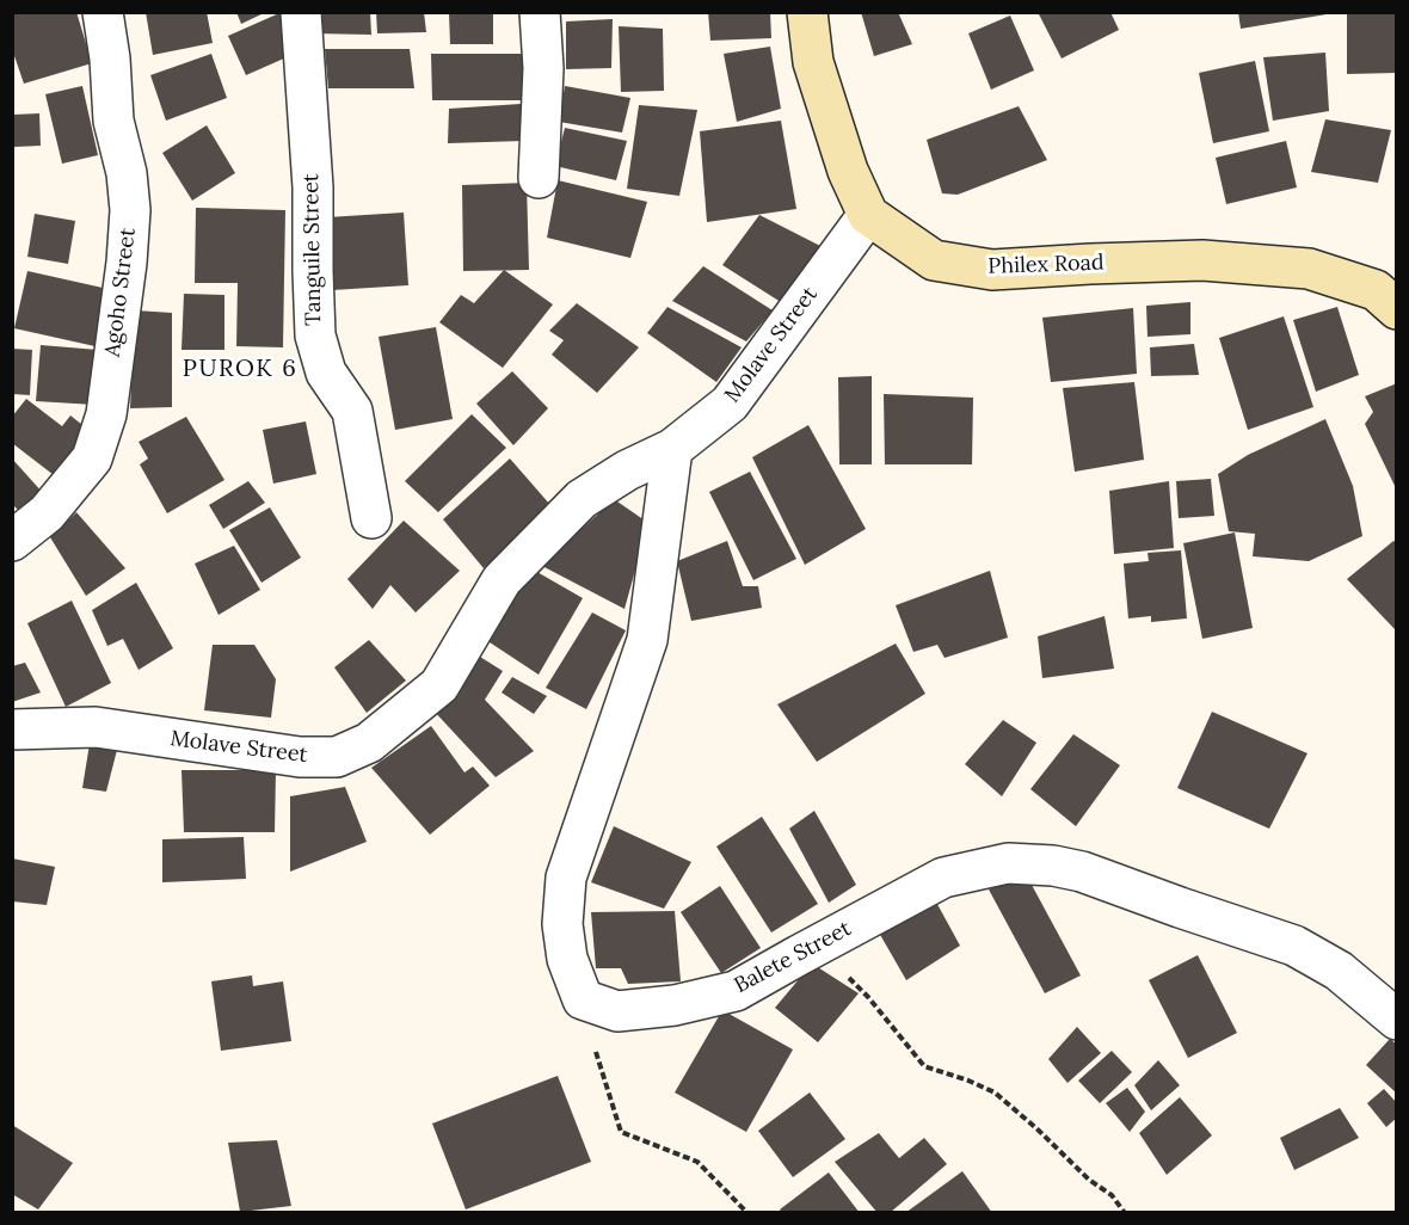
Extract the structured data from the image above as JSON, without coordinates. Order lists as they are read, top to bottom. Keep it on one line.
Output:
{"streets":{"street":["Tanguile Street","Philex Road","Agoho Street","Molave Street","Balete Street"]},"crossings":[["Philex Road","Molave Street"]],"districts":["PUROK 6"]}
